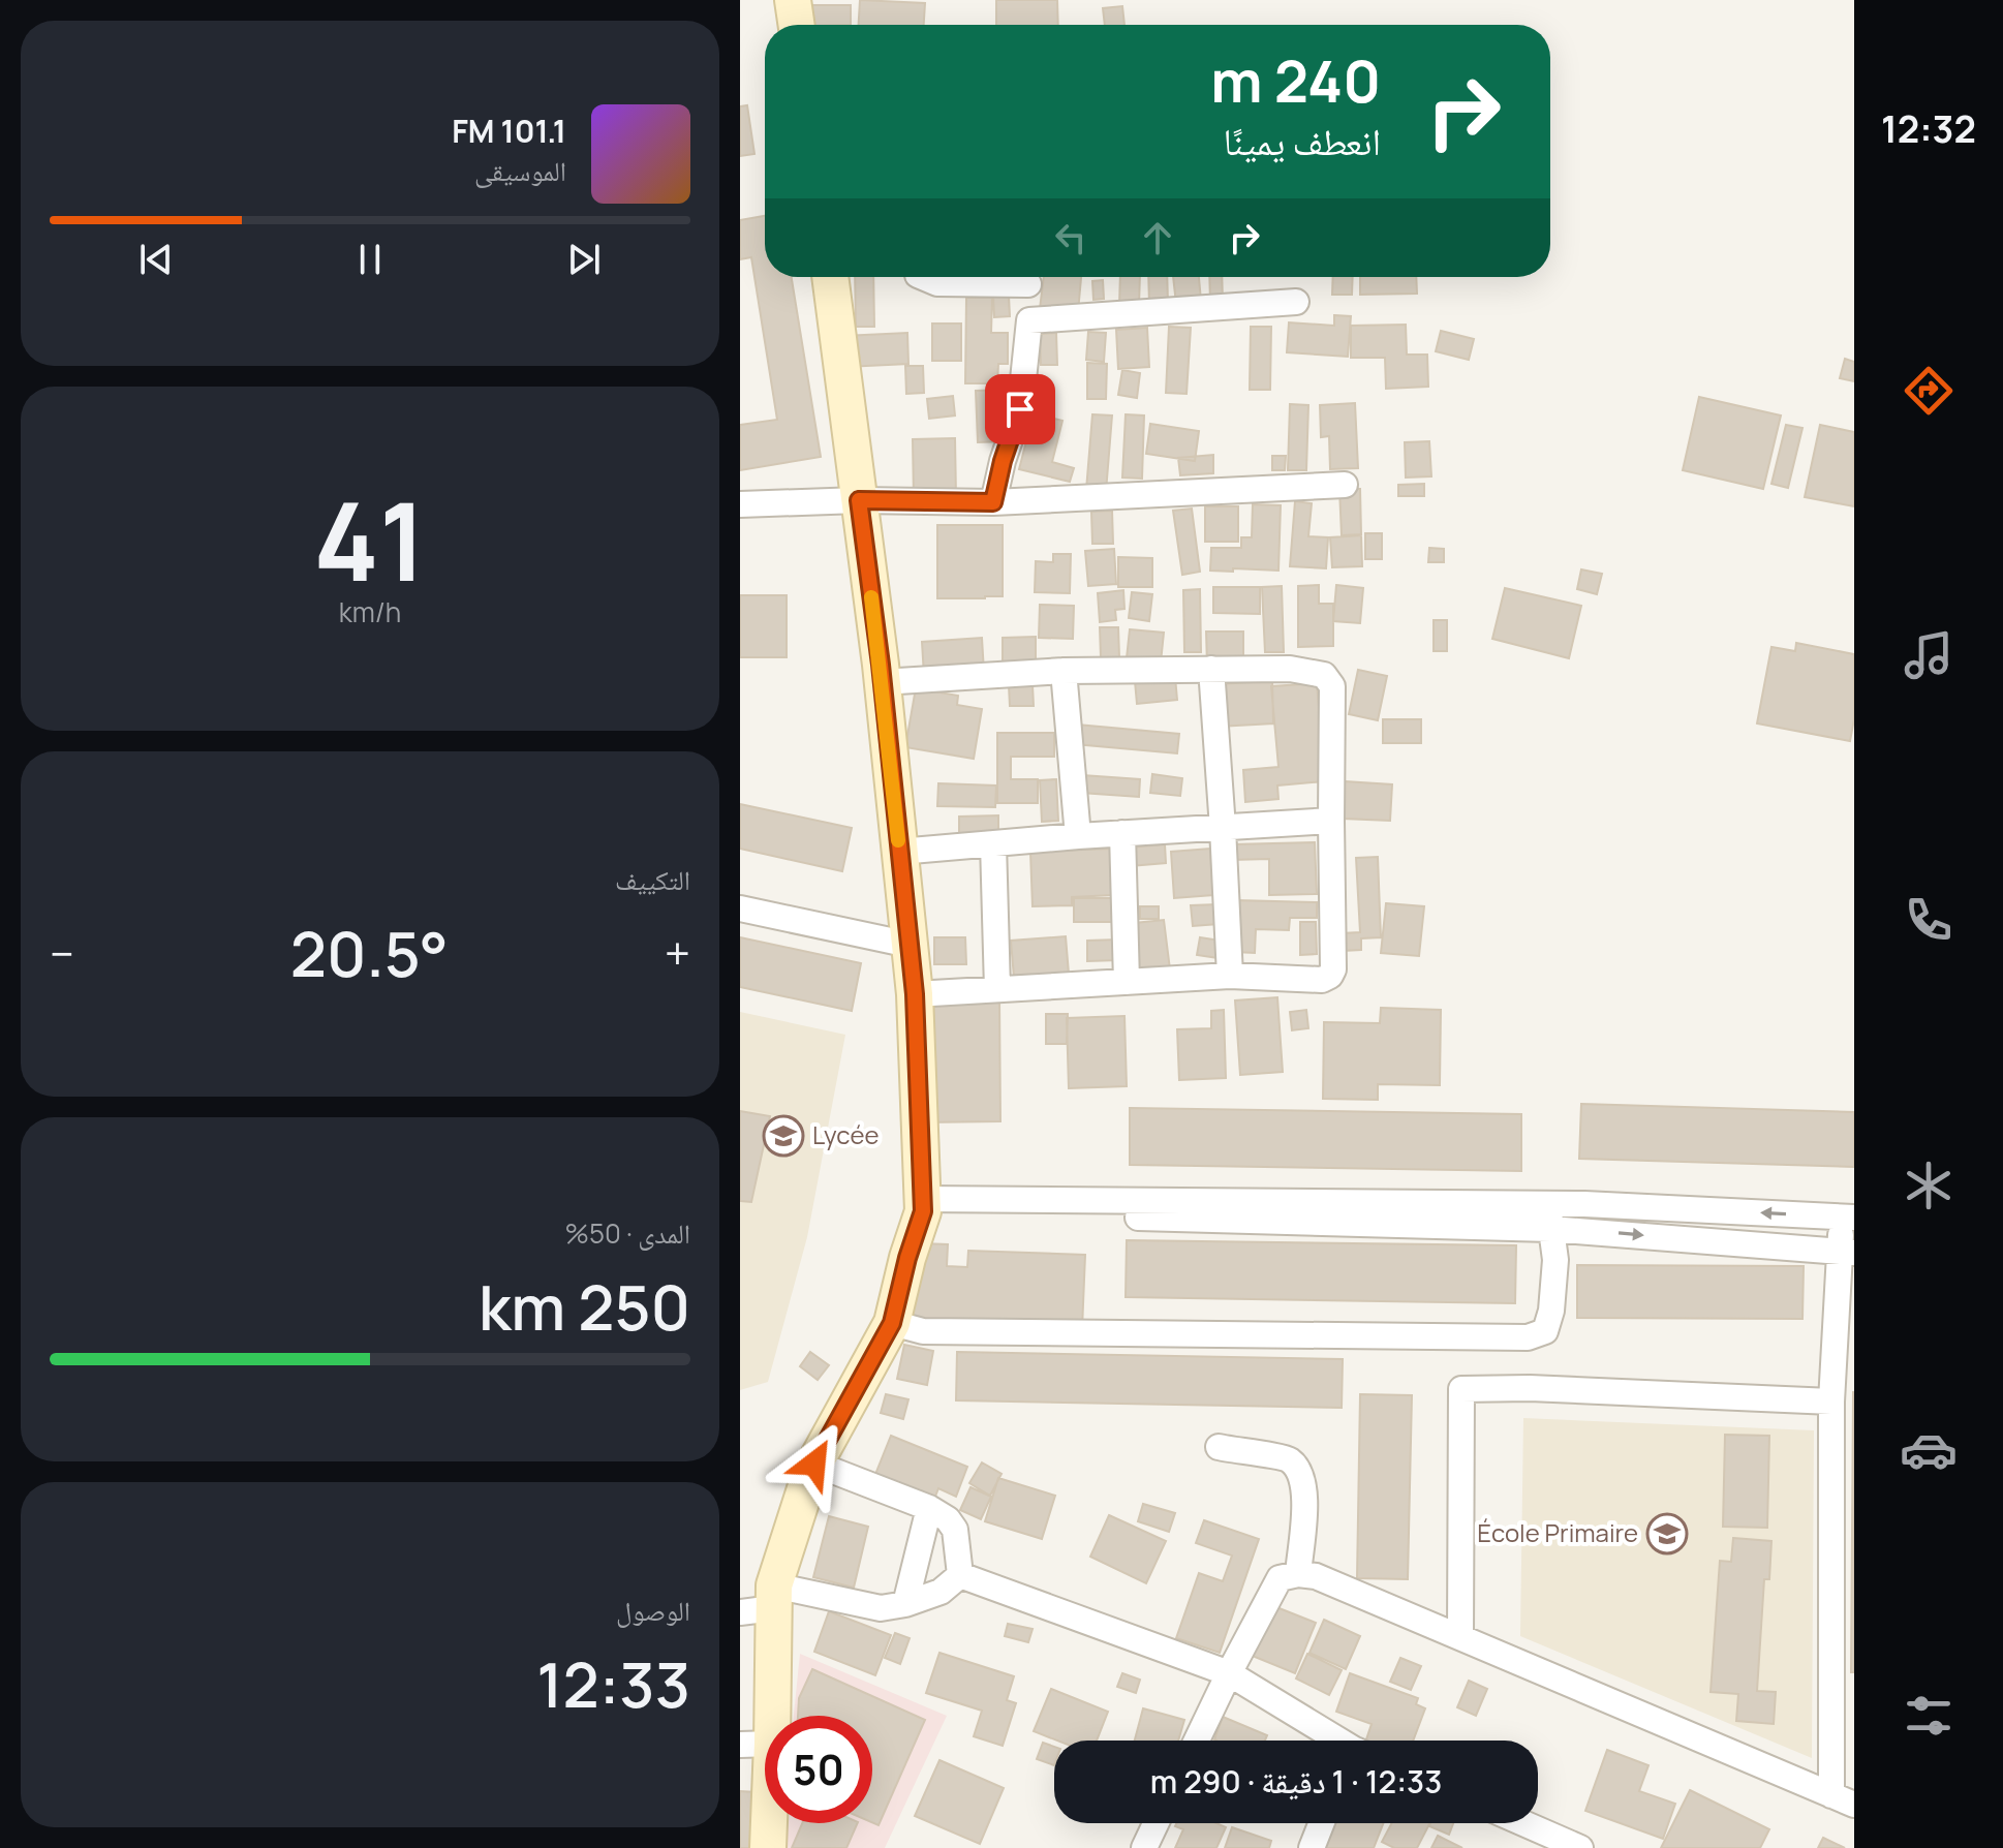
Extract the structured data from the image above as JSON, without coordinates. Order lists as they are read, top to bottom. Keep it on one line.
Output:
{"places":{"school or university":["Lycée","École Primaire"]},"page":{"tabs":"12:32","turn":["240 m","انعطف يمينًا"],"song":["101.1 FM","الموسيقى"],"tile":[["41","km/h"],"التكييف",["المدى · 50%","250 km"],["الوصول","12:33"]],"heat":["−","20.5°","+"],"limit":"50","trip":"12:33 · 1 دقيقة · 290 m"}}
